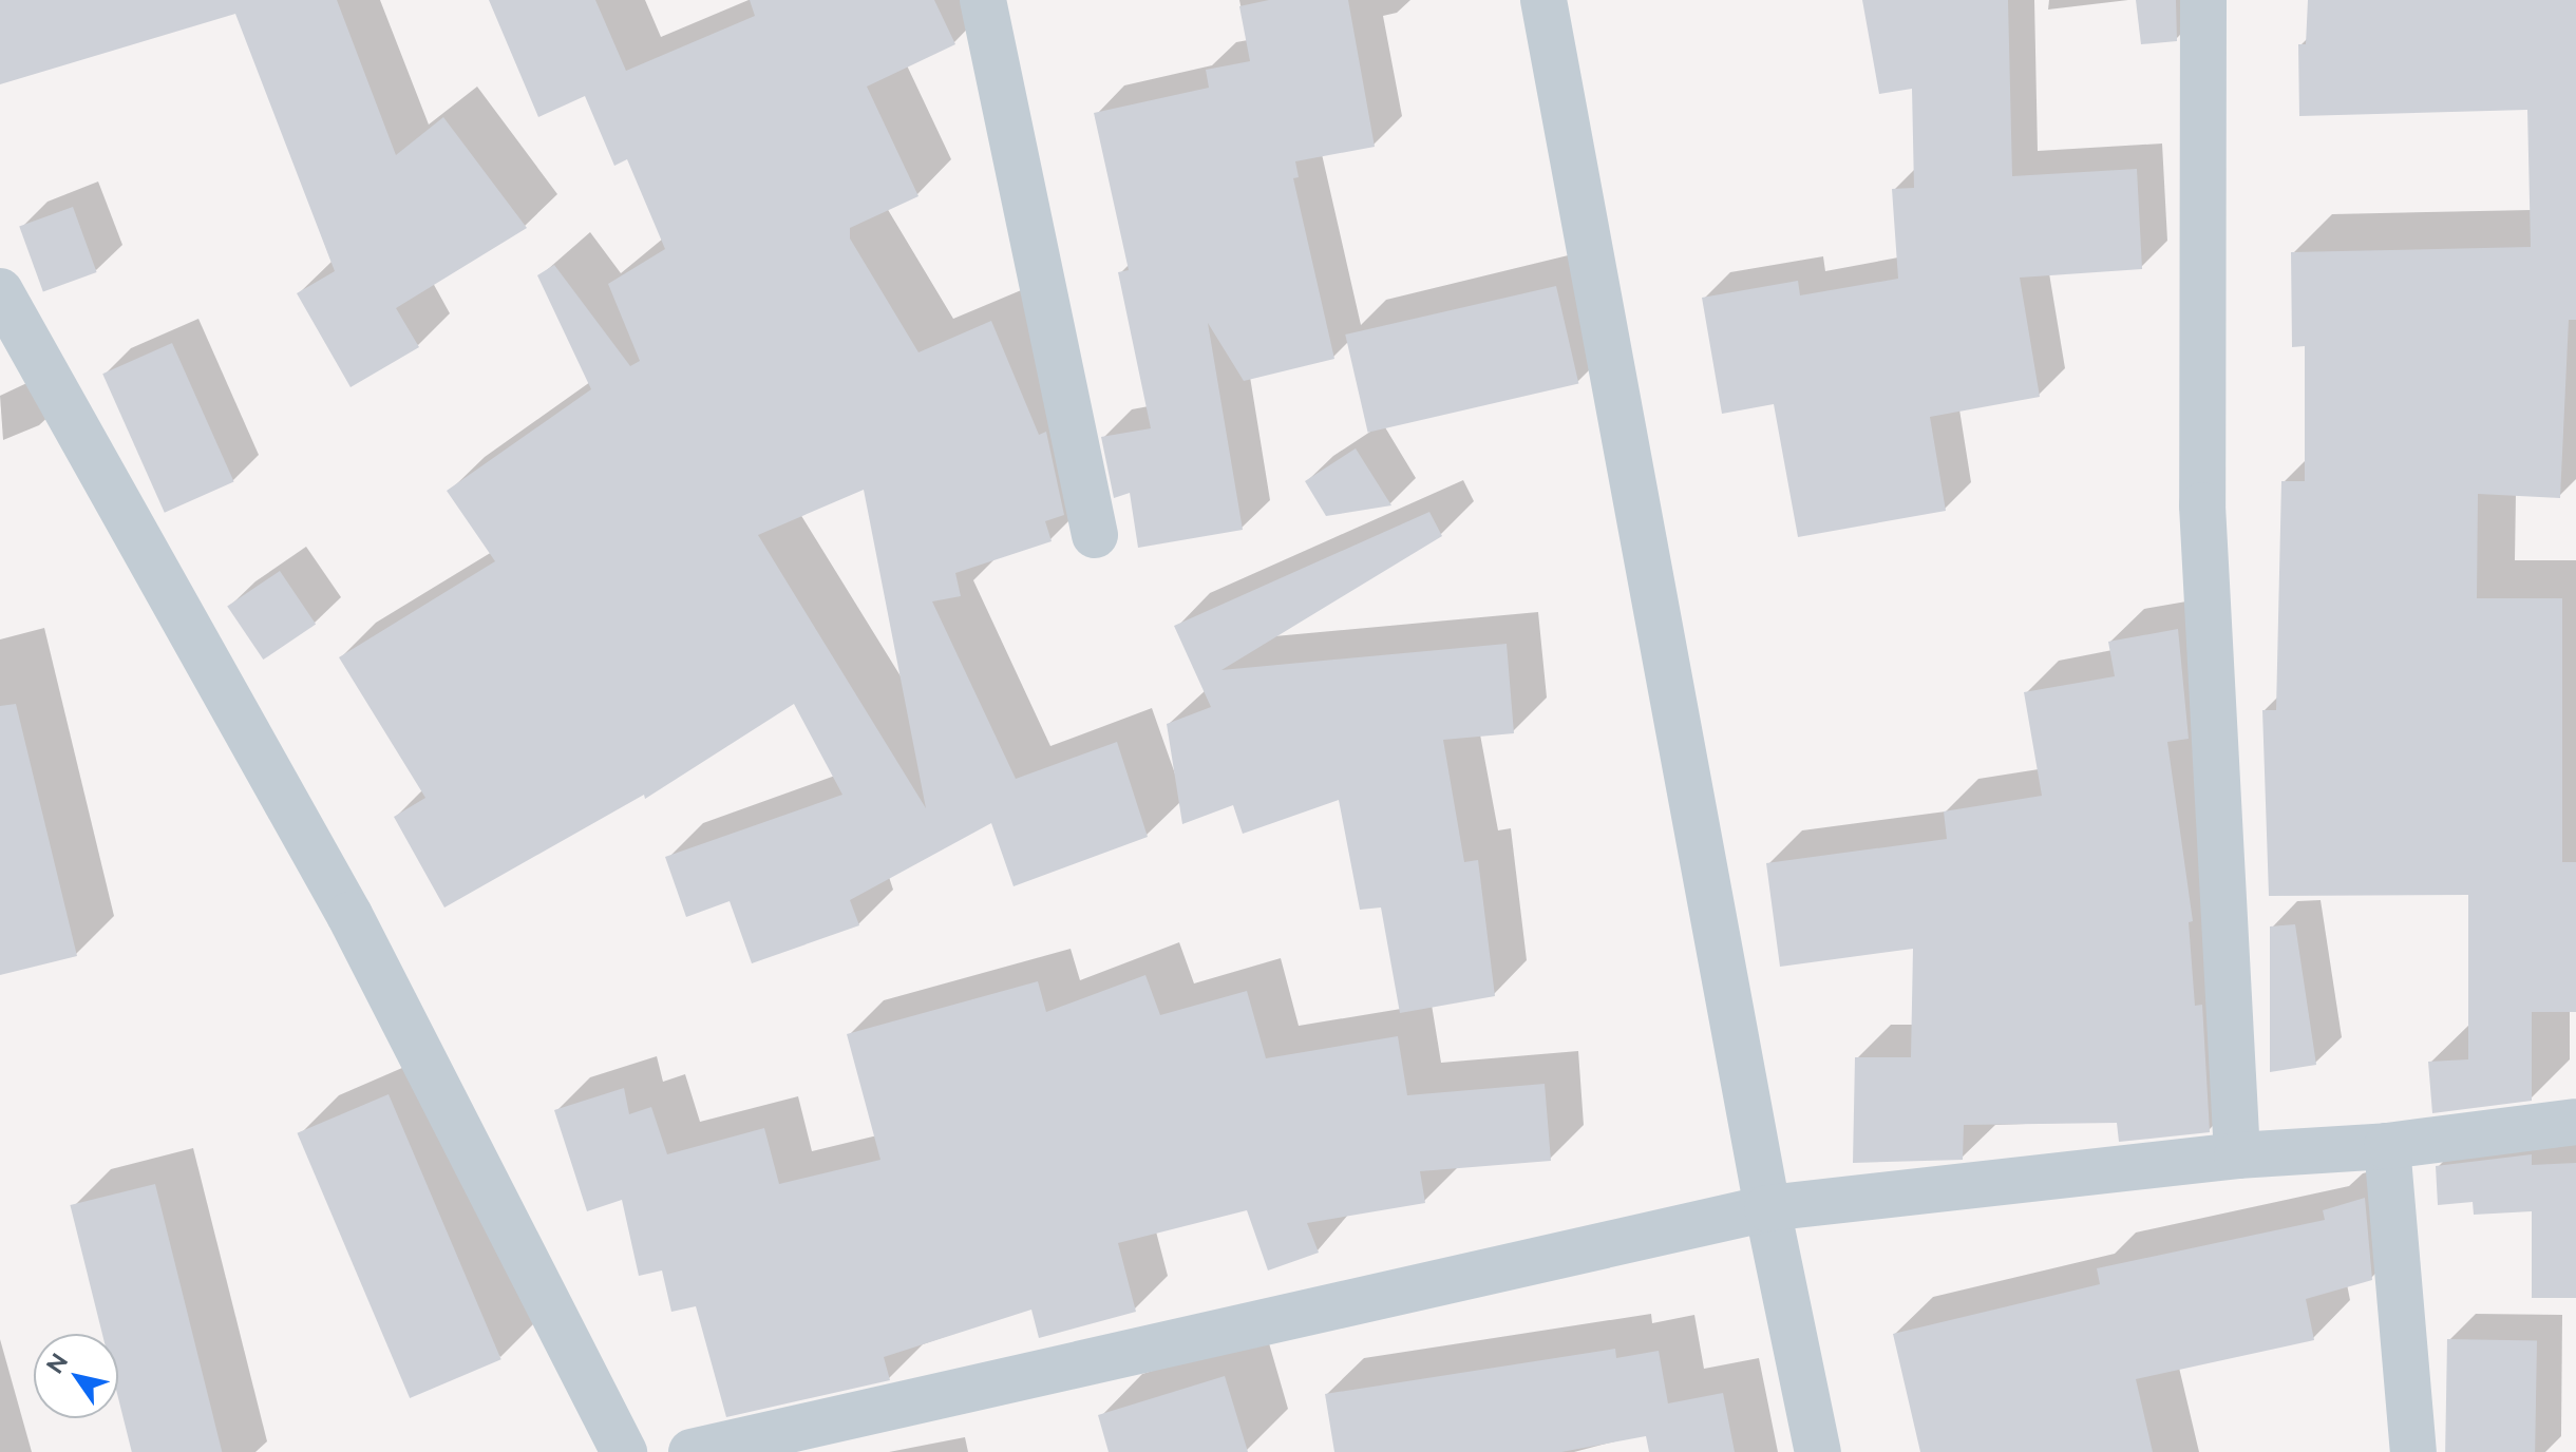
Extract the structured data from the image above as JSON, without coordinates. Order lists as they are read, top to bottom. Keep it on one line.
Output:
{"north":"top left"}
